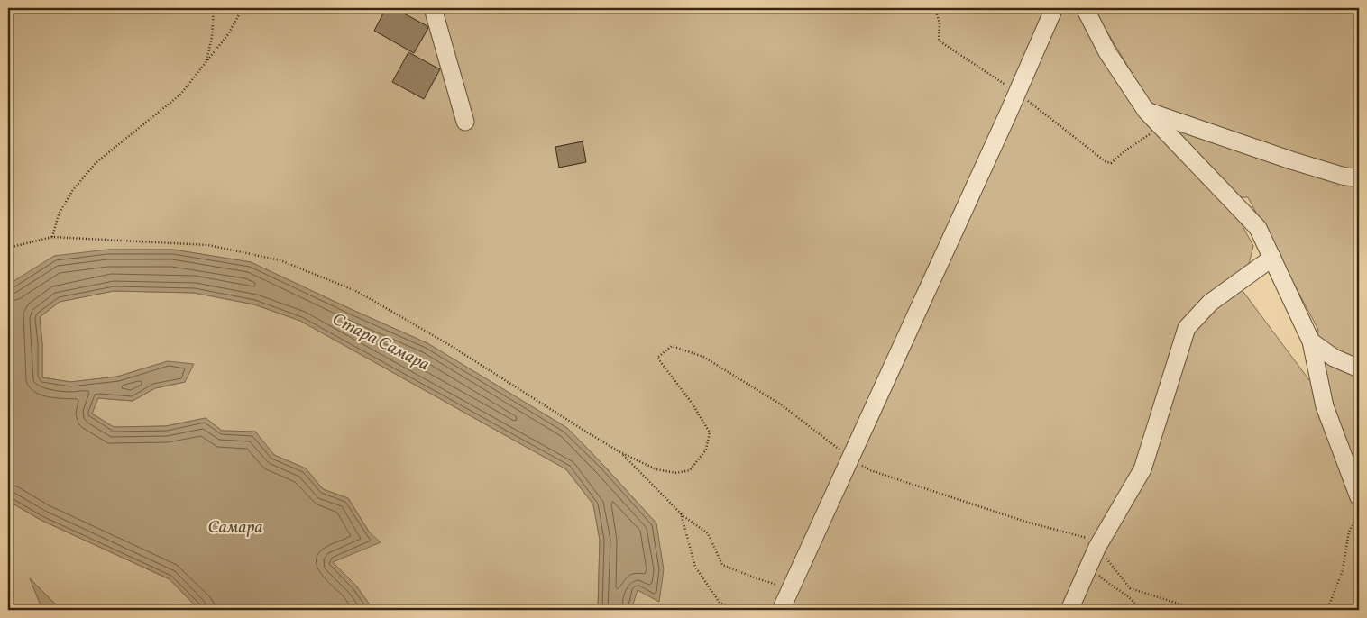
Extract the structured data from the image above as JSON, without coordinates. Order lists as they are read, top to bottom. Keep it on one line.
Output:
{"water":["Стара Самара","Самара"]}
